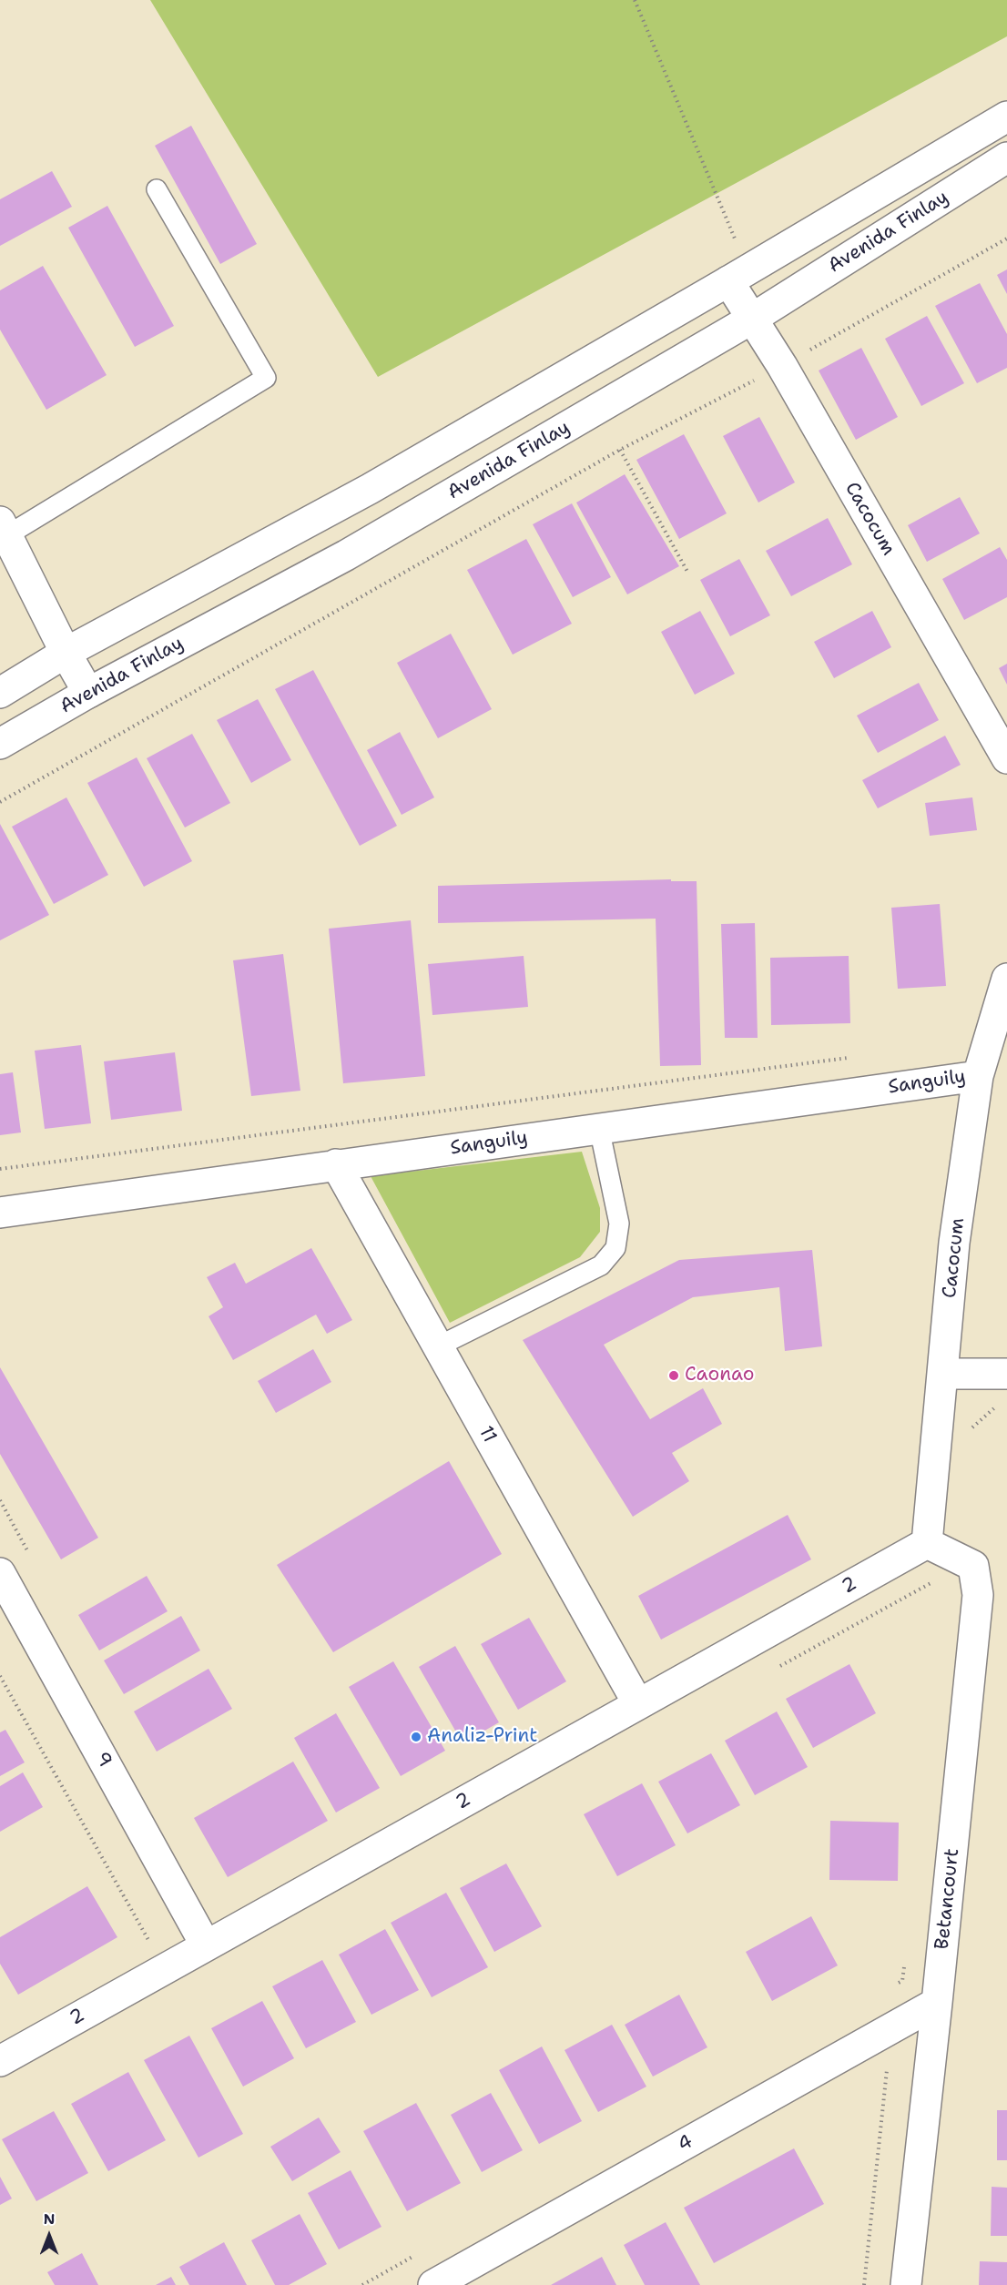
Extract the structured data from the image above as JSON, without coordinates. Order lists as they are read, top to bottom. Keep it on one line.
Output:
{"streets":{"street":["Avenida Finlay","Cacocum","Sanguily","11","2","9","Betancourt","4"]},"crossings":[["Avenida Finlay","Cacocum"],["Cacocum","Sanguily"],["Cacocum","2"],["Cacocum","Betancourt"],["Sanguily","11"],["11","2"],["2","9"],["2","Betancourt"],["Betancourt","4"]],"places":["Caonao","Analiz-Print"],"north":"top"}
